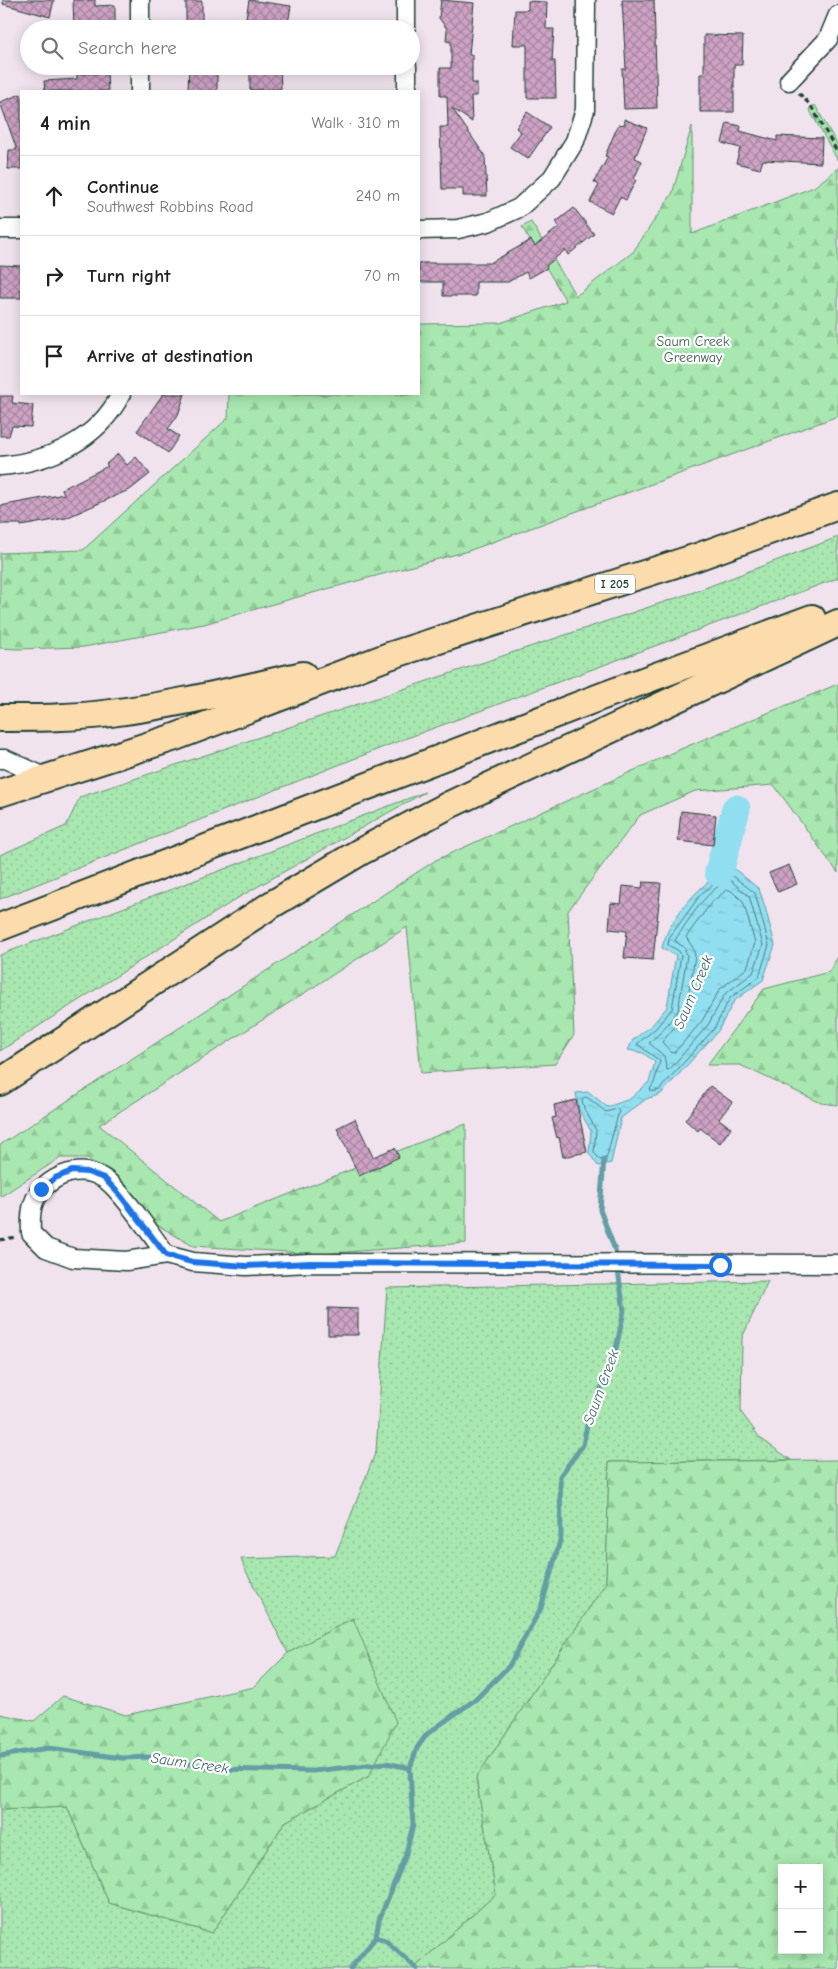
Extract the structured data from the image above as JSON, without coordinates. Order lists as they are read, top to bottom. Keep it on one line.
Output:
{"streets":{"highway":["I 205"]},"water":["Saum Creek"],"parks":["Saum Creek Greenway"],"page":{"search":"Search here","heading":["4 min","Walk · 310 m"],"list":[["Continue","Southwest Robbins Road","240 m"],["Turn right","70 m"],"Arrive at destination"],"map_buttons":["+","−"]}}
